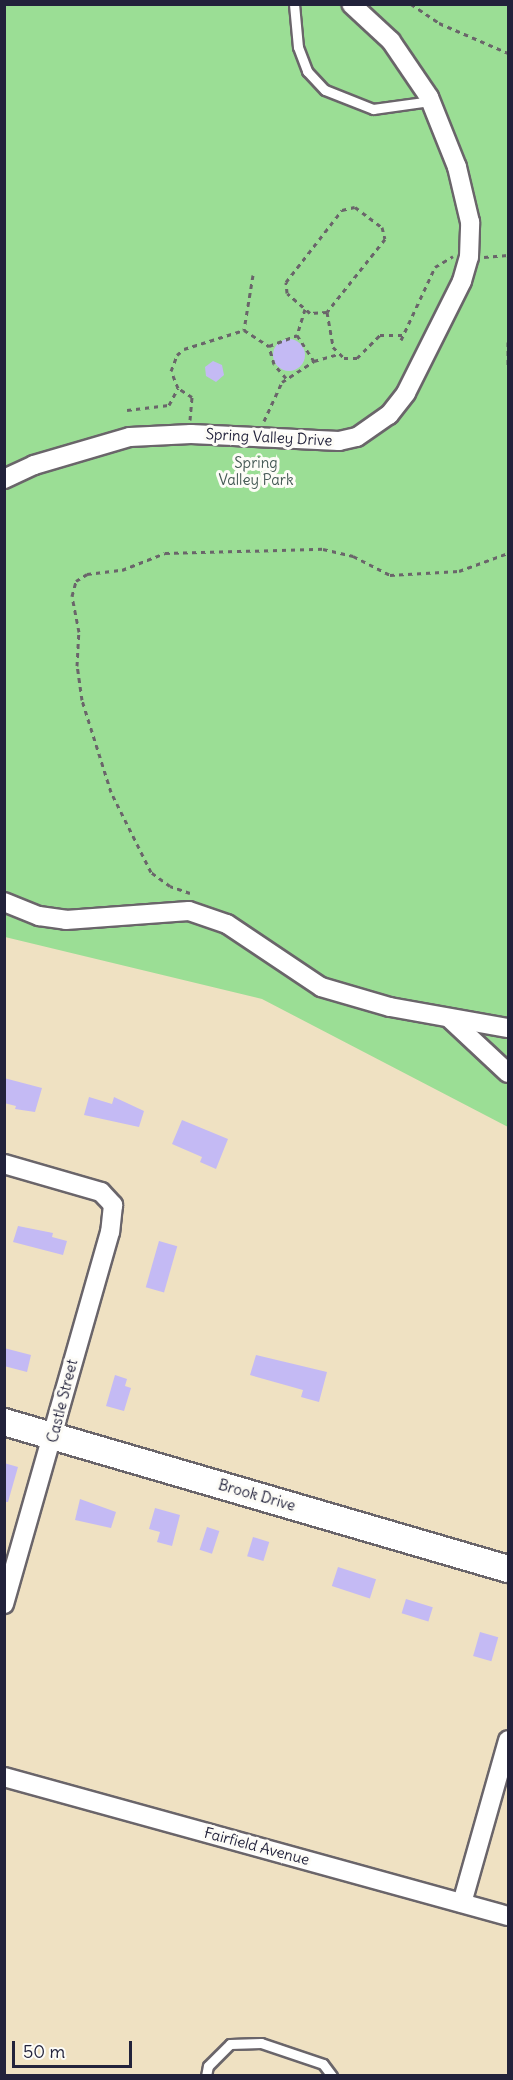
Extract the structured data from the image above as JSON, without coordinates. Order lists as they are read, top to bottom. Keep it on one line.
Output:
{"streets":{"street":["Spring Valley Drive","Castle Street","Brook Drive","Fairfield Avenue"]},"crossings":[["Castle Street","Brook Drive"]],"parks":["Spring Valley Park"],"scale_bar":"50 m"}
